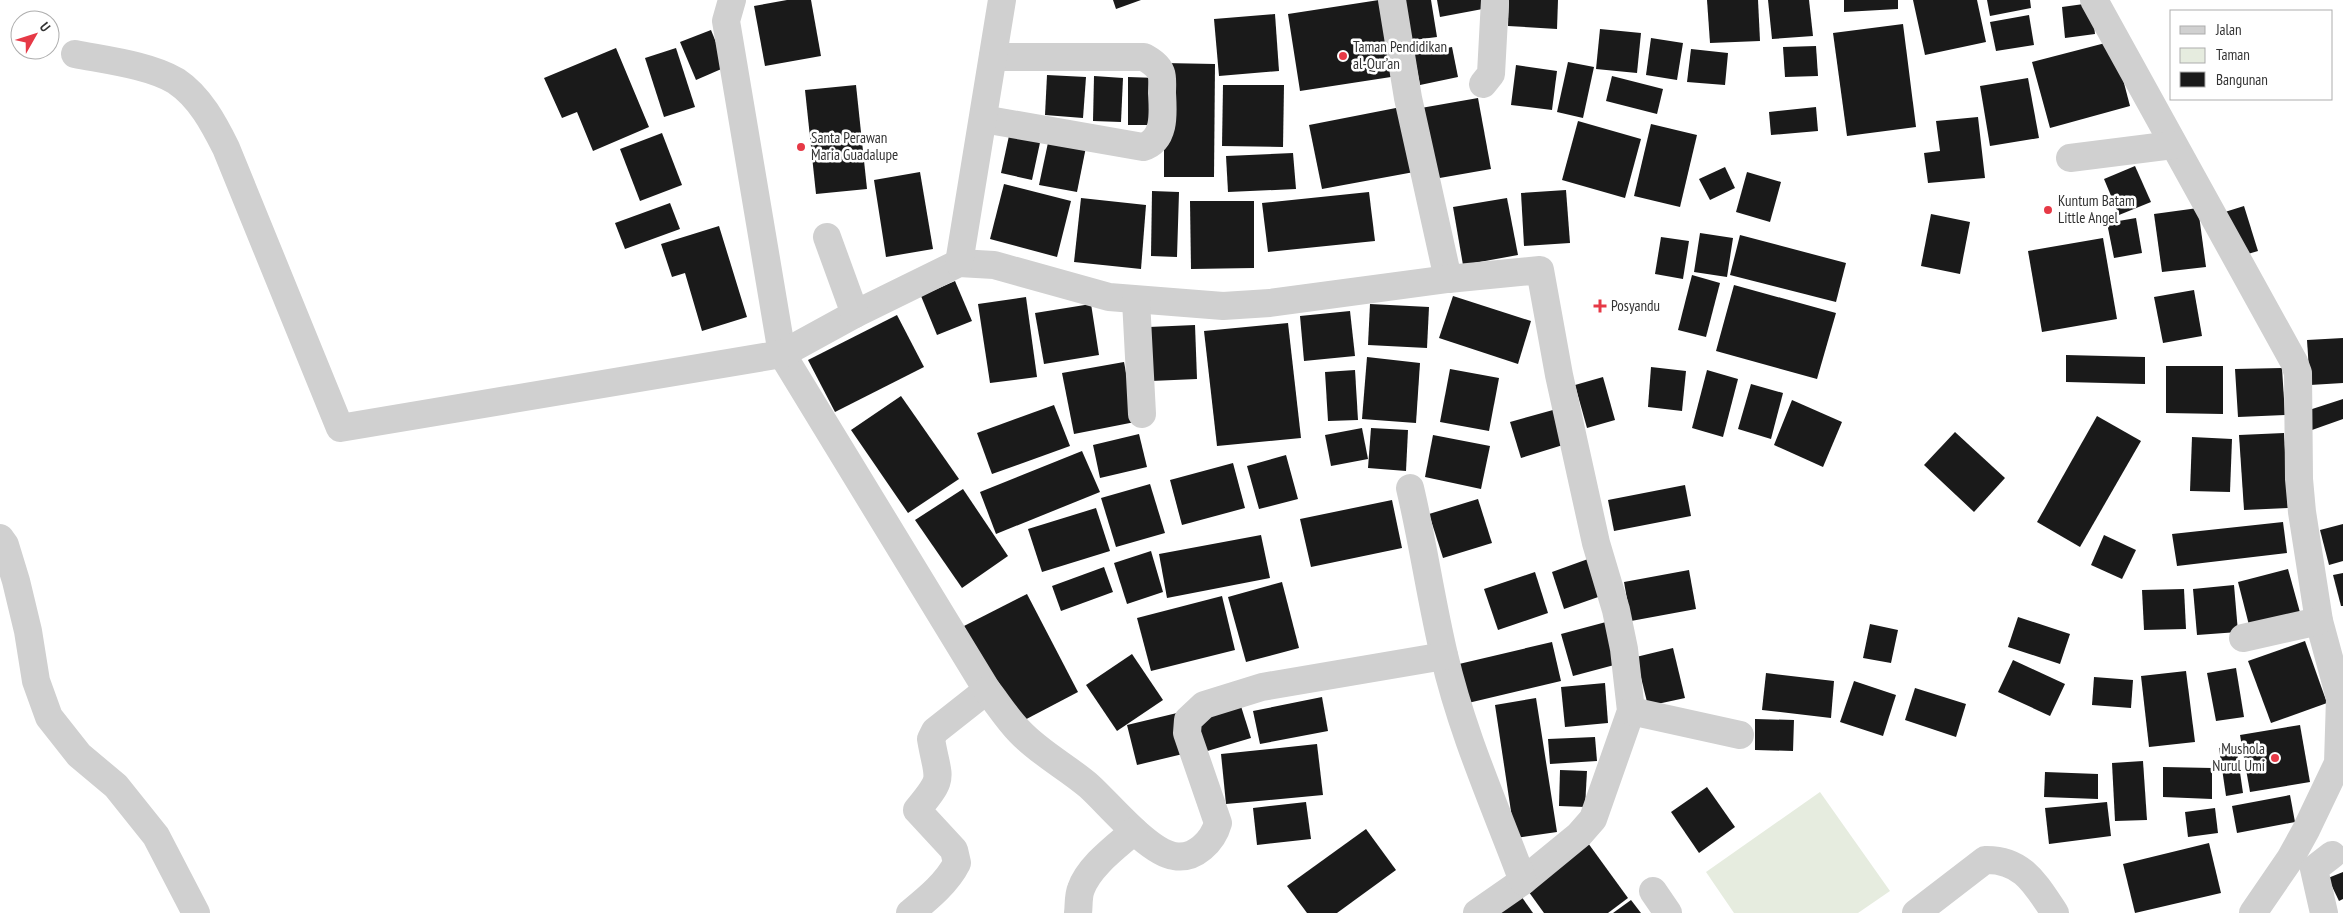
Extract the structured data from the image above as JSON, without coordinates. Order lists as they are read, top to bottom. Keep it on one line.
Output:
{"places":{"other":["Taman Pendidikan al-Qur’an","Santa Perawan Maria Guadalupe","Kuntum Batam Little Angel","Mushola Nurul Umi"],"health":["Posyandu"]},"legend":["Jalan","Taman","Bangunan"],"north":"top right"}
